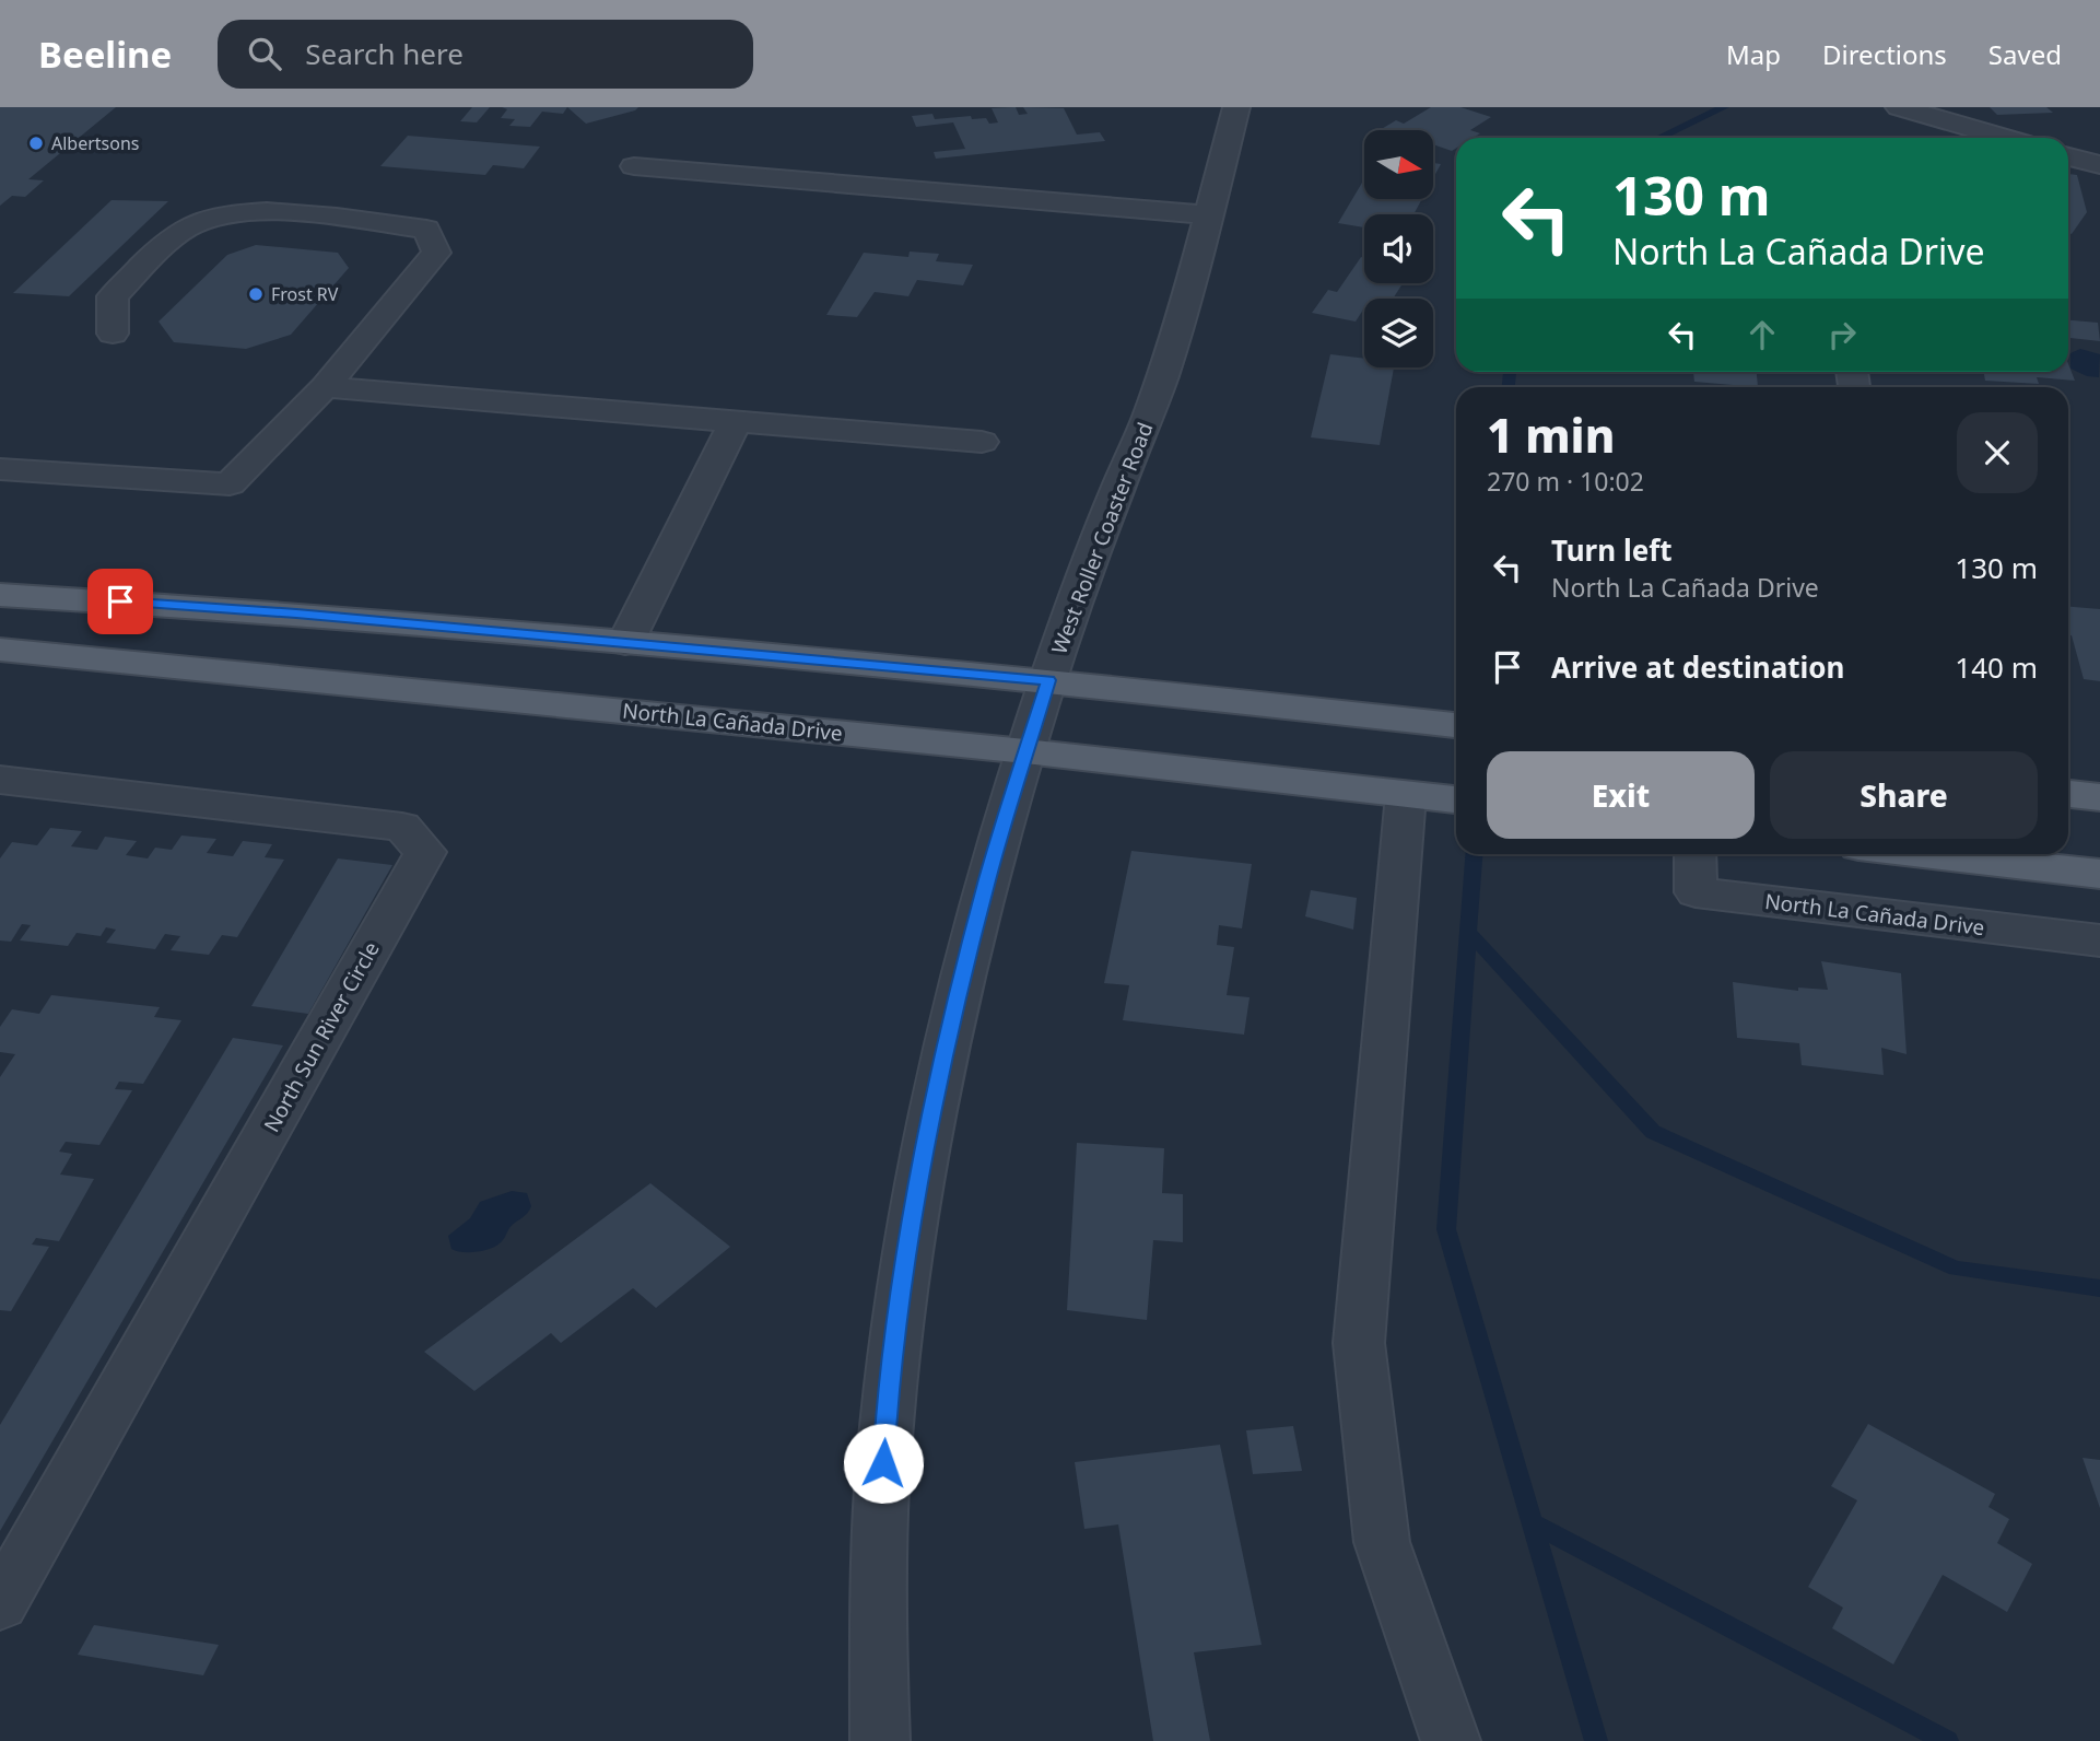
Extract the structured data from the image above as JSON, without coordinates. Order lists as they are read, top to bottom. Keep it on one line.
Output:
{"streets":{"main road":["North La Cañada Drive"],"street":["West Roller Coaster Road","North Sun River Circle"]},"crossings":[["West Roller Coaster Road","North La Cañada Drive"]],"places":["Albertsons","Frost RV"],"north":"right","page":{"header":"Beeline","search":"Search here","nav":["Map","Directions","Saved"],"turn":["130 m","North La Cañada Drive"],"heading":["1 min","270 m · 10:02"],"list":[{"name":"Turn left","note":"North La Cañada Drive","value":"130 m"},{"name":"Arrive at destination","value":"140 m"}],"buttons":["Exit","Share"]}}
